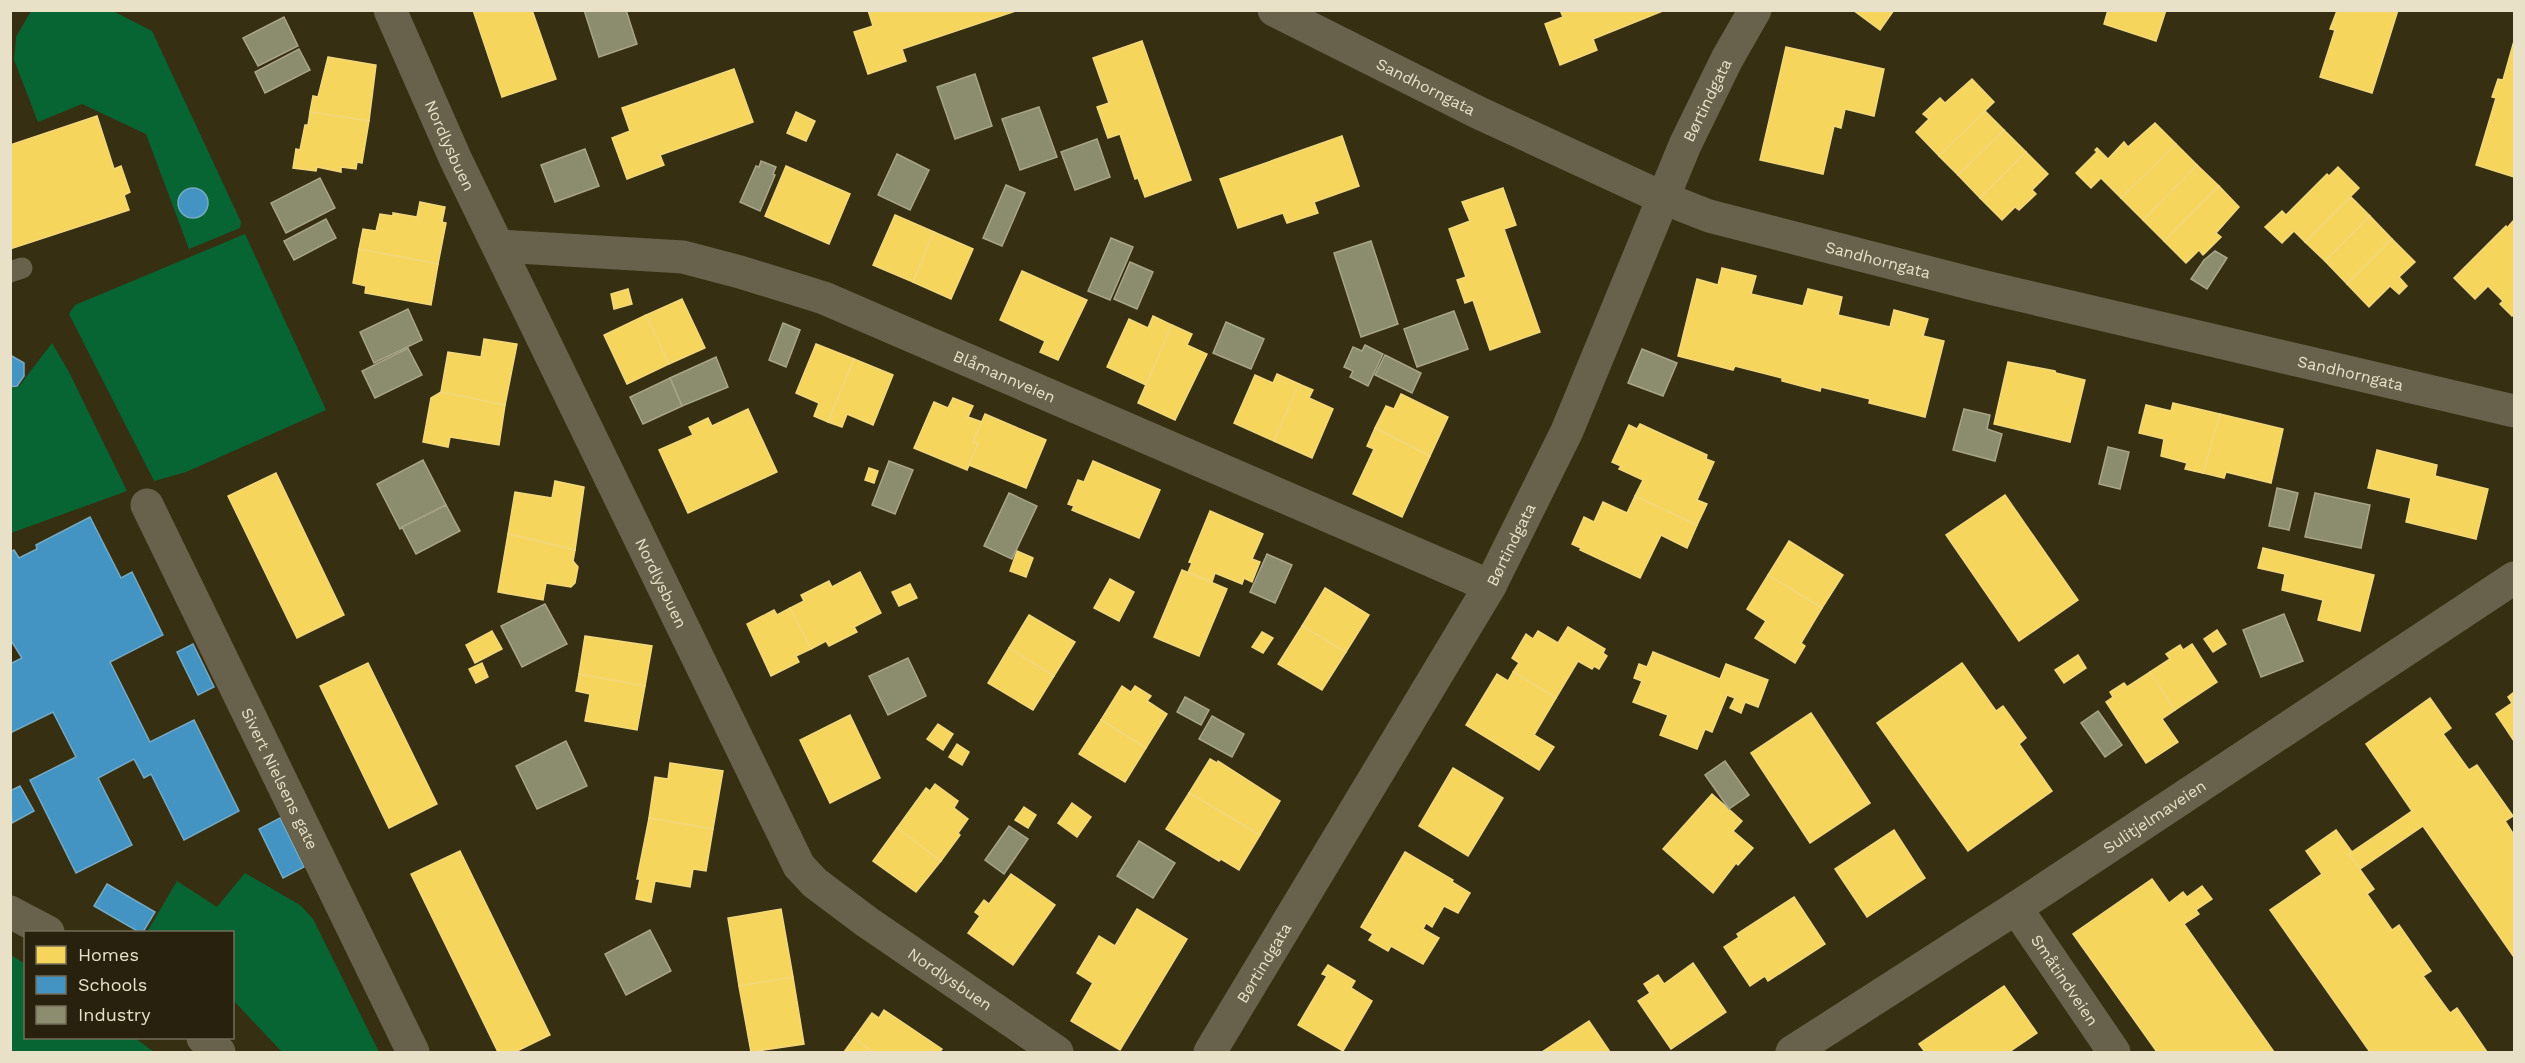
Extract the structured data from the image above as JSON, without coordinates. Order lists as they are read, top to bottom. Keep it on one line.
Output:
{"streets":{"street":["Sandhorngata","Børtindgata","Nordlysbuen","Blåmannveien","Sivert Nielsens gate","Sulitjelmaveien","Småtindveien"]},"crossings":[["Sandhorngata","Børtindgata"],["Børtindgata","Blåmannveien"],["Nordlysbuen","Blåmannveien"],["Sulitjelmaveien","Småtindveien"]],"legend":["Homes","Schools","Industry"]}
